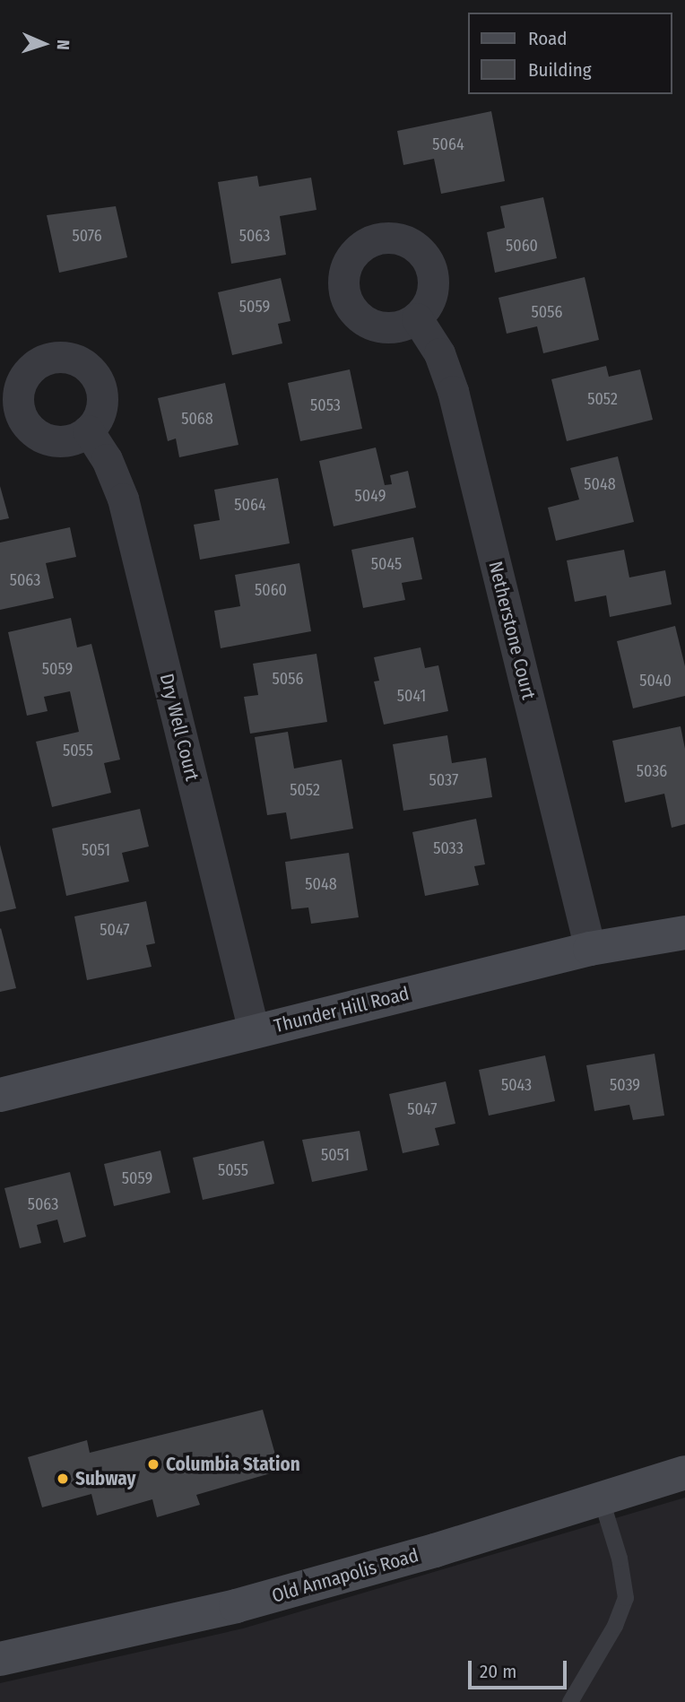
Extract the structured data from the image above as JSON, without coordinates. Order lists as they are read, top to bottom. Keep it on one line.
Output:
{"streets":{"street":["Netherstone Court","Dry Well Court","Thunder Hill Road","Old Annapolis Road"]},"crossings":[["Netherstone Court","Thunder Hill Road"],["Dry Well Court","Thunder Hill Road"]],"places":["Columbia Station","Subway"],"house_numbers":["5064","5076","5063","5060","5059","5056","5052","5053","5068","5048","5049","5064","5045","5063","5060","5059","5056","5040","5041","5055","5036","5037","5052","5033","5051","5048","5047","5043","5039","5047","5051","5055","5059","5063"],"legend":["Road","Building"],"scale_bar":"20 m","north":"right"}
